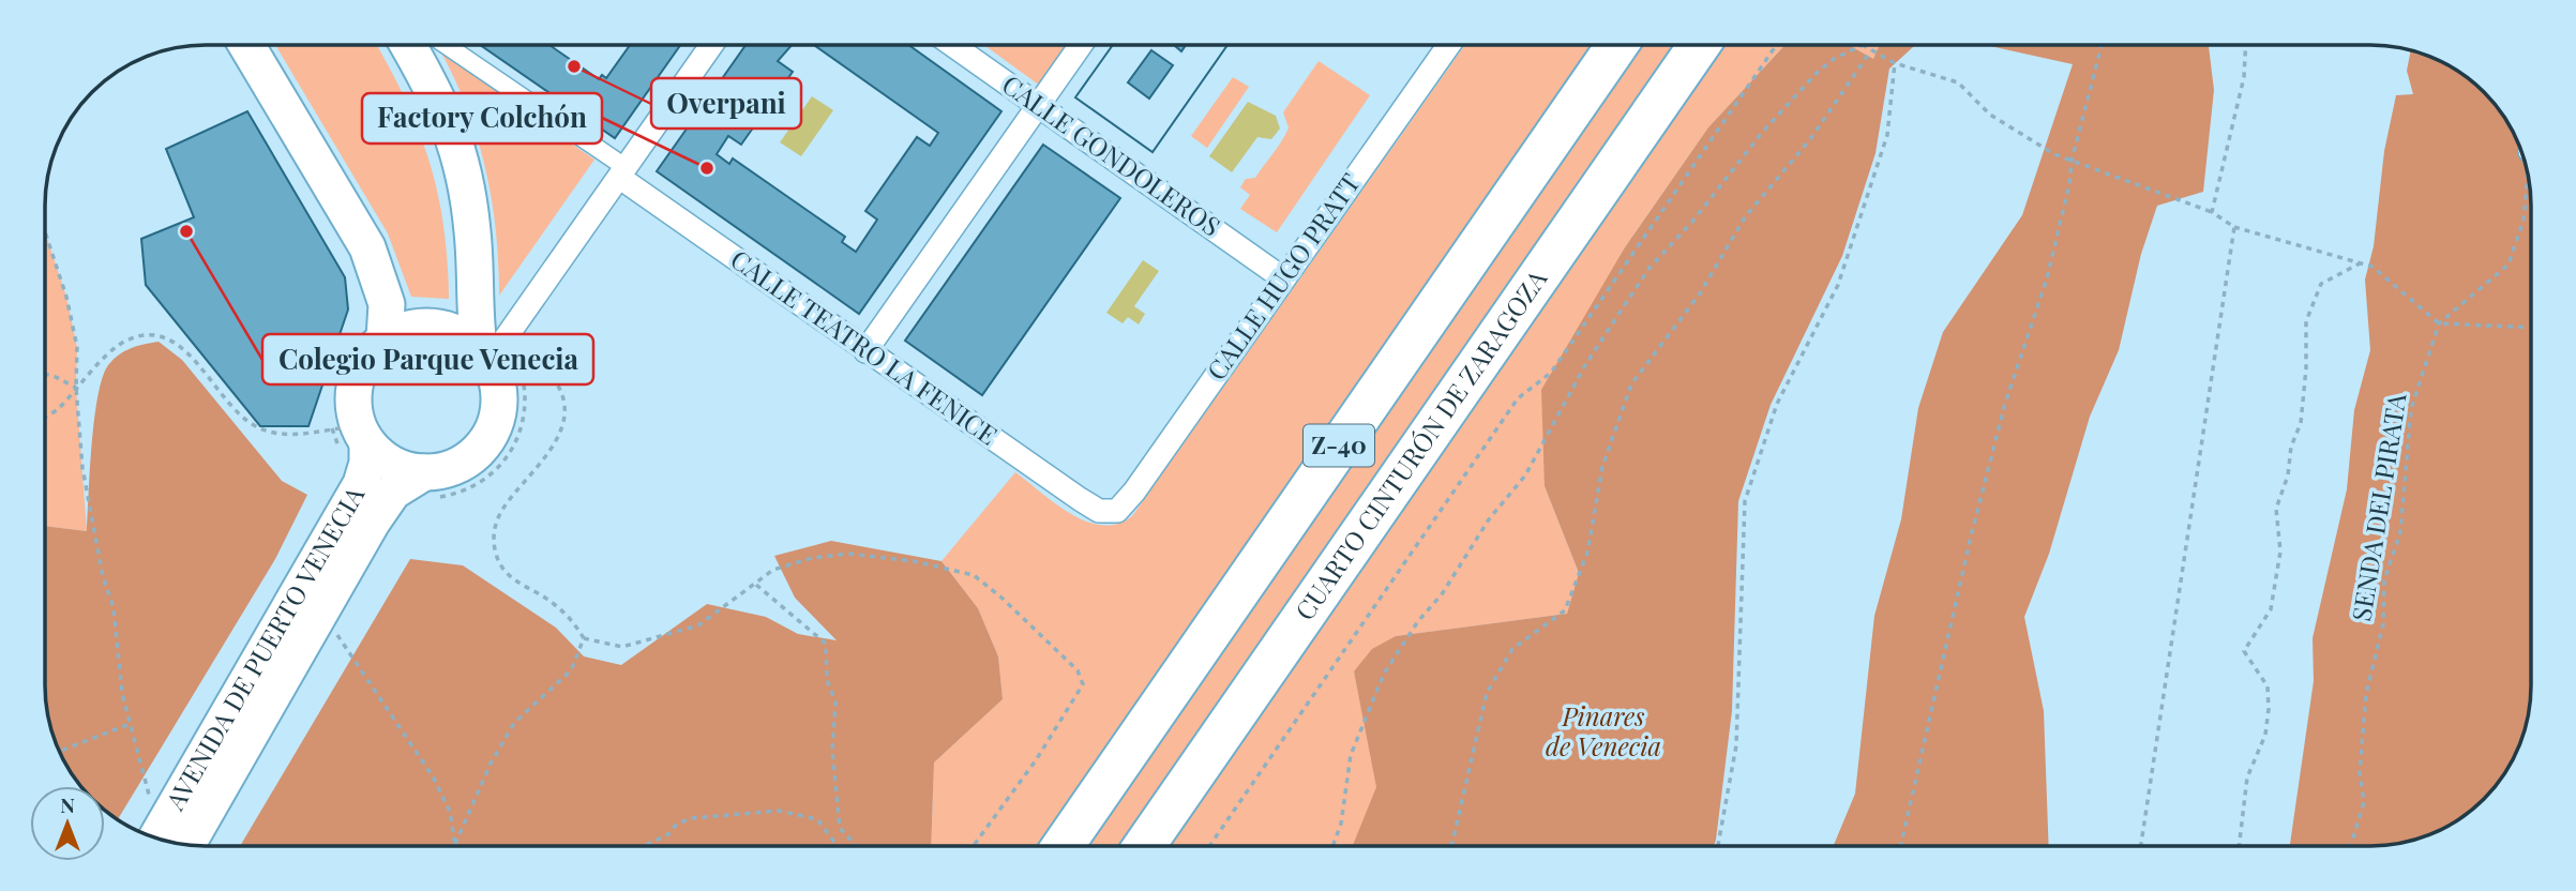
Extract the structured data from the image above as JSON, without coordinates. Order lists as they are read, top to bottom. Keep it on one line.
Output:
{"streets":{"highway":["Z-40","CUARTO CINTURÓN DE ZARAGOZA"],"main road":["AVENIDA DE PUERTO VENECIA"],"street":["CALLE GONDOLEROS","CALLE HUGO PRATT","CALLE TEATRO LA FENICE"],"path":["SENDA DEL PIRATA"]},"crossings":[["CALLE GONDOLEROS","CALLE HUGO PRATT"],["CALLE HUGO PRATT","CALLE TEATRO LA FENICE"]],"parks":["Pinares de Venecia"],"places":["Overpani","Factory Colchón","Colegio Parque Venecia"],"north":"top"}
